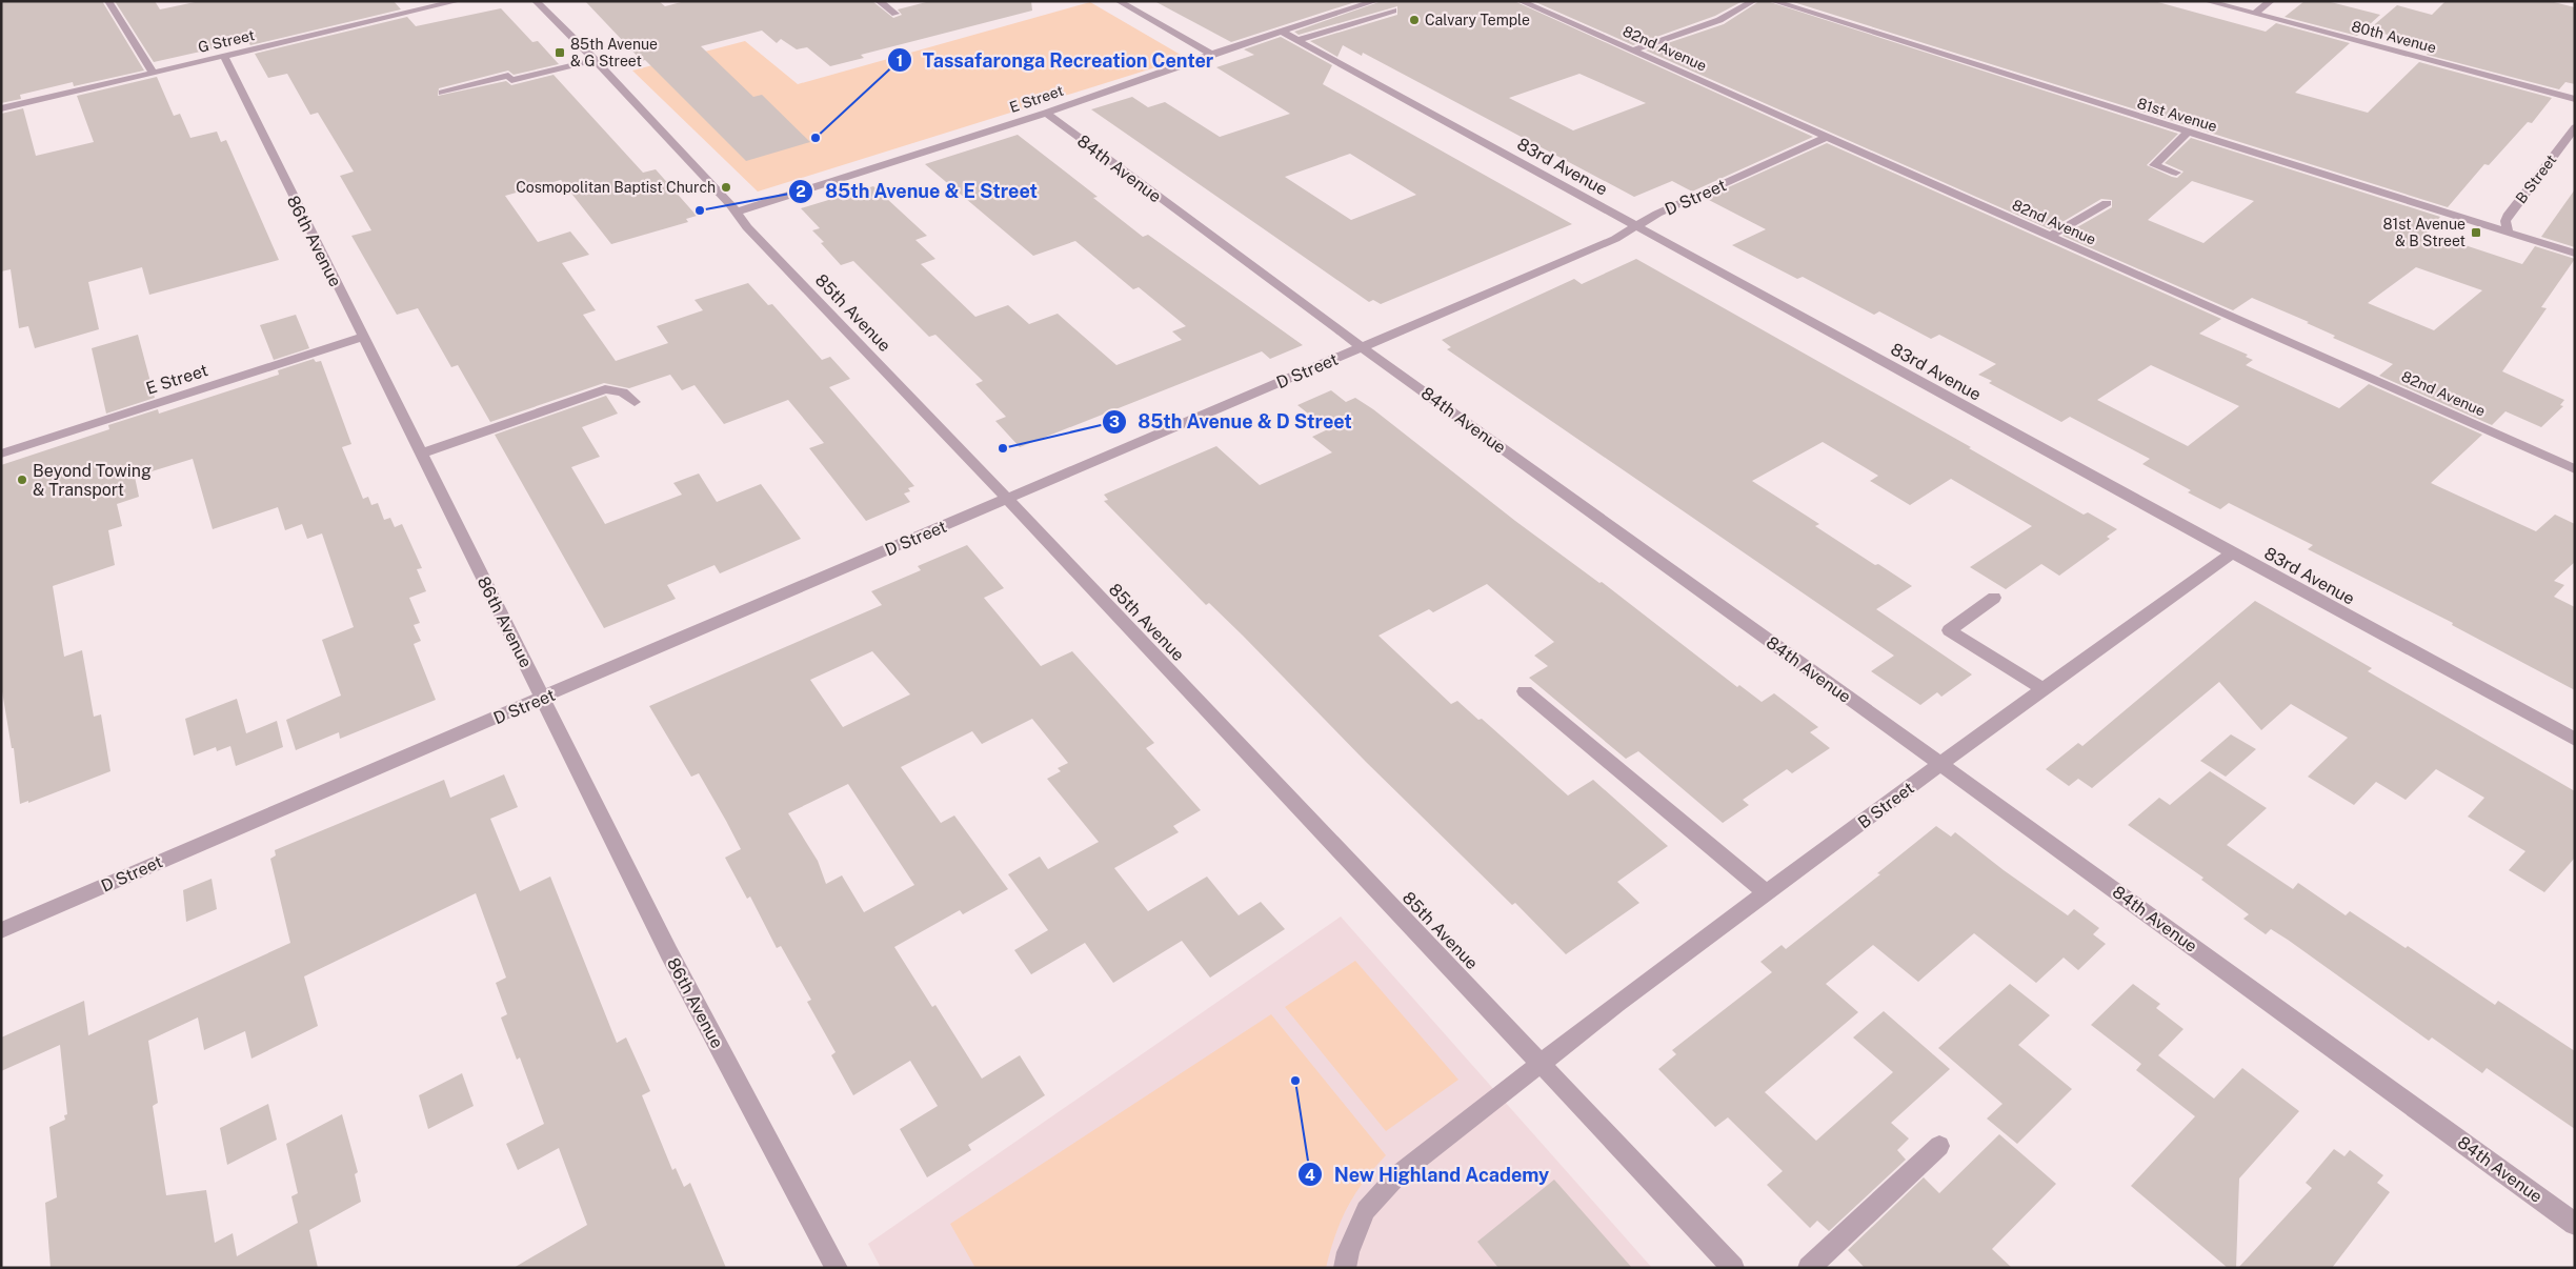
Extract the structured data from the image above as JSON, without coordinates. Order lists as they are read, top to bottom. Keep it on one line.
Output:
{"streets":{"street":["80th Avenue","G Street","82nd Avenue","E Street","81st Avenue","83rd Avenue","84th Avenue","B Street","D Street","86th Avenue","85th Avenue"]},"crossings":[["G Street","86th Avenue"],["82nd Avenue","D Street"],["E Street","83rd Avenue"],["E Street","84th Avenue"],["E Street","86th Avenue"],["E Street","85th Avenue"],["81st Avenue","B Street"],["83rd Avenue","B Street"],["83rd Avenue","D Street"],["84th Avenue","B Street"],["84th Avenue","D Street"],["B Street","85th Avenue"],["D Street","86th Avenue"],["D Street","85th Avenue"]],"places":{"other":["Calvary Temple","Tassafaronga Recreation Center","Cosmopolitan Baptist Church","85th Avenue & E Street","85th Avenue & D Street","Beyond Towing & Transport","New Highland Academy"],"transit":["85th Avenue & G Street","81st Avenue & B Street"]}}
